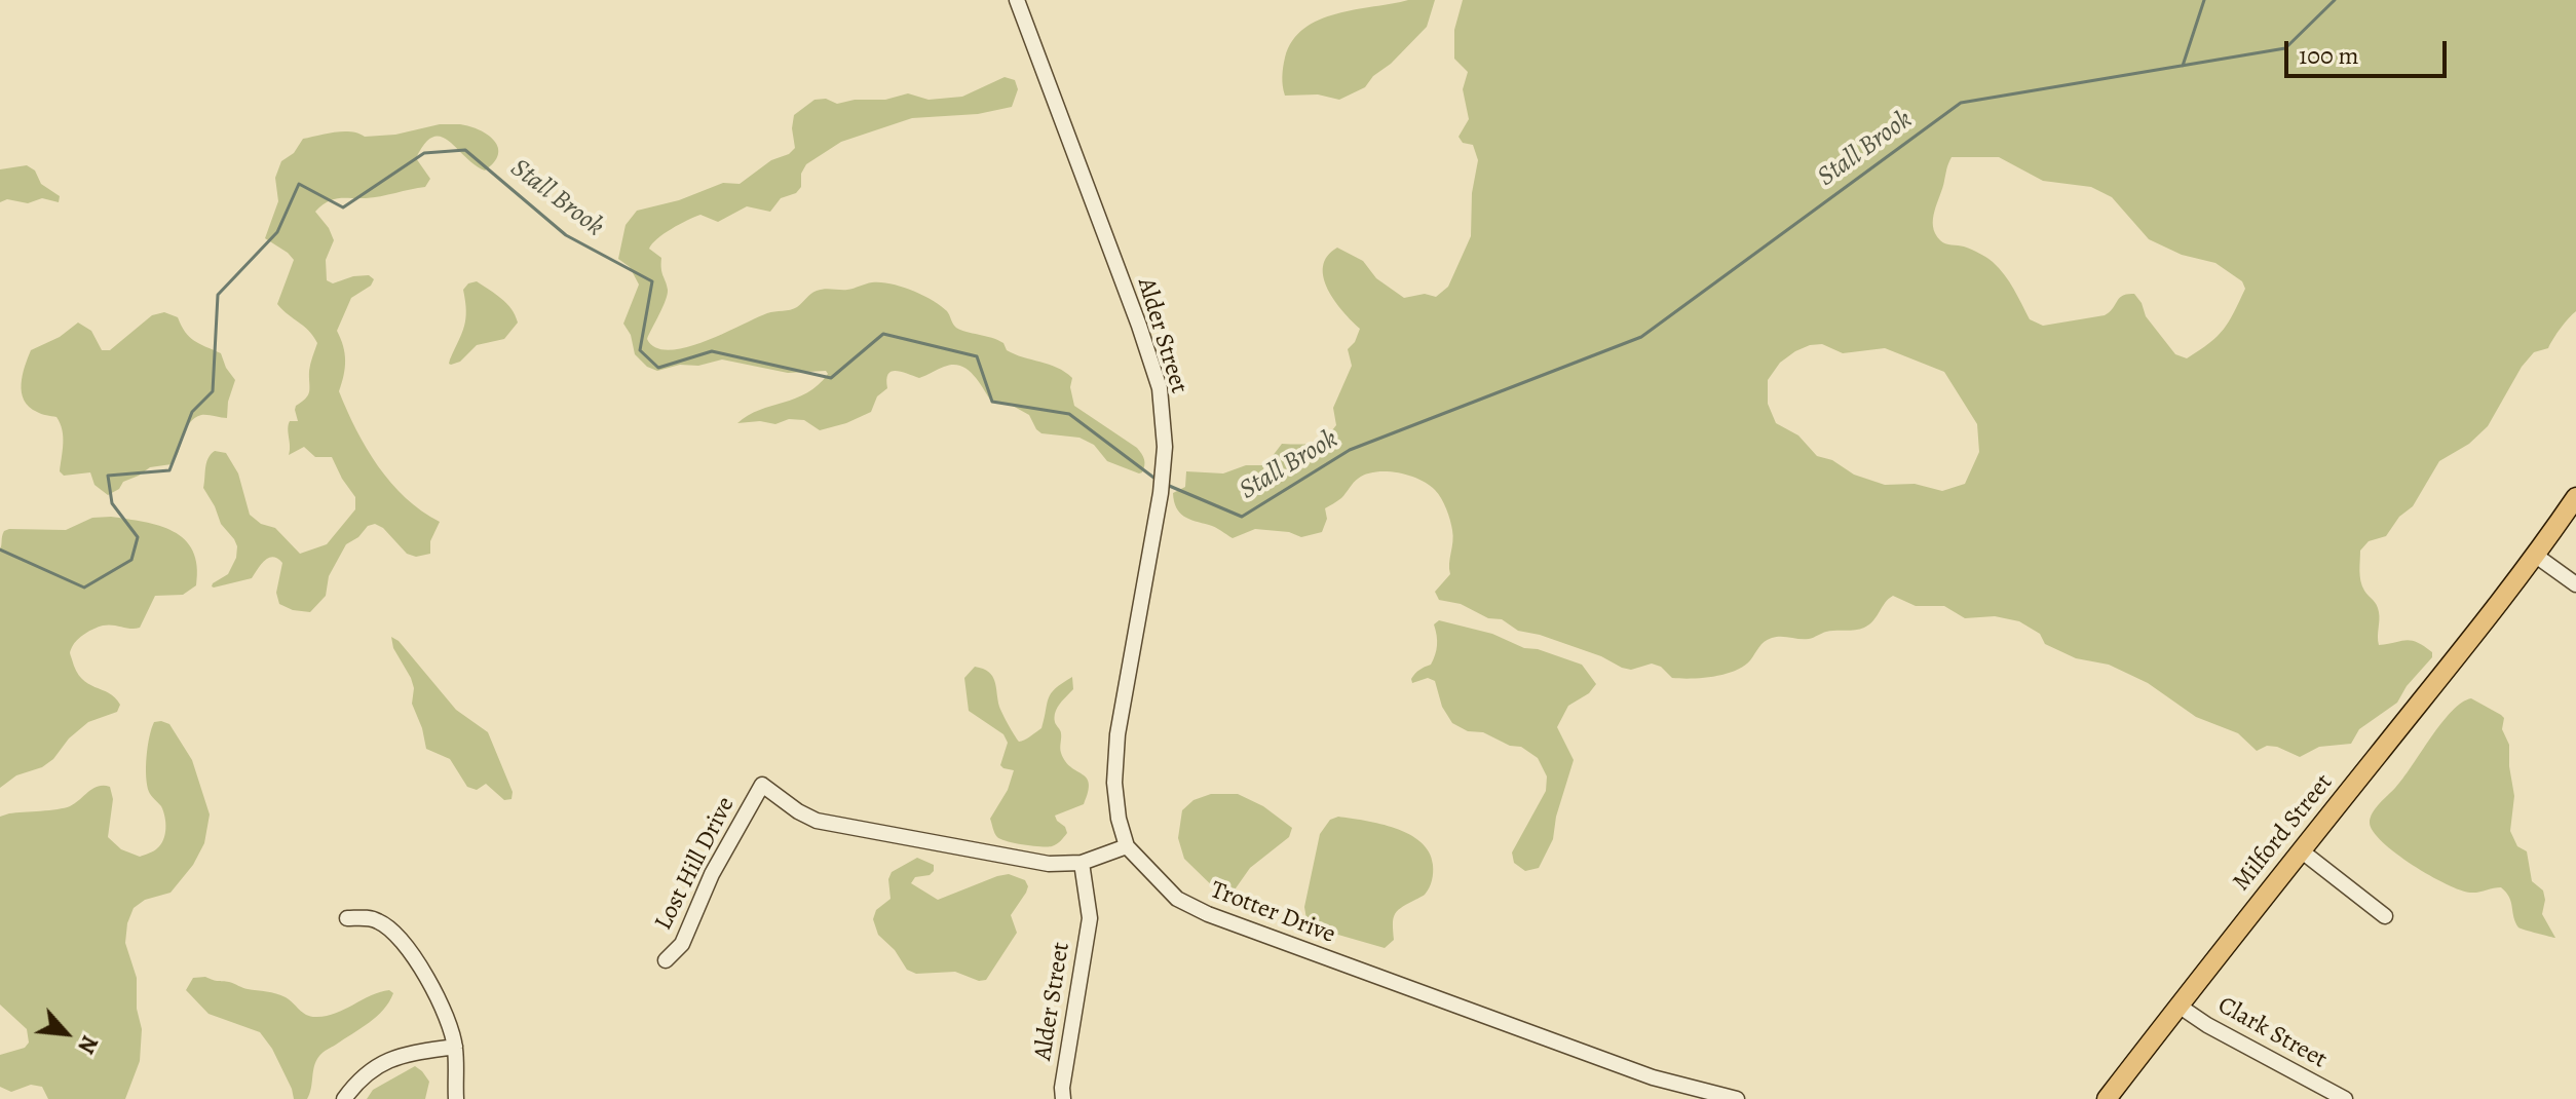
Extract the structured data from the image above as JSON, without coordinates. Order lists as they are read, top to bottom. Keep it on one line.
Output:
{"streets":{"main road":["Milford Street"],"street":["Alder Street","Lost Hill Drive","Trotter Drive","Clark Street"]},"crossings":[["Alder Street","Lost Hill Drive"],["Alder Street","Trotter Drive"],["Milford Street","Clark Street"]],"water":["Stall Brook"],"scale_bar":"100 m","north":"bottom right"}
